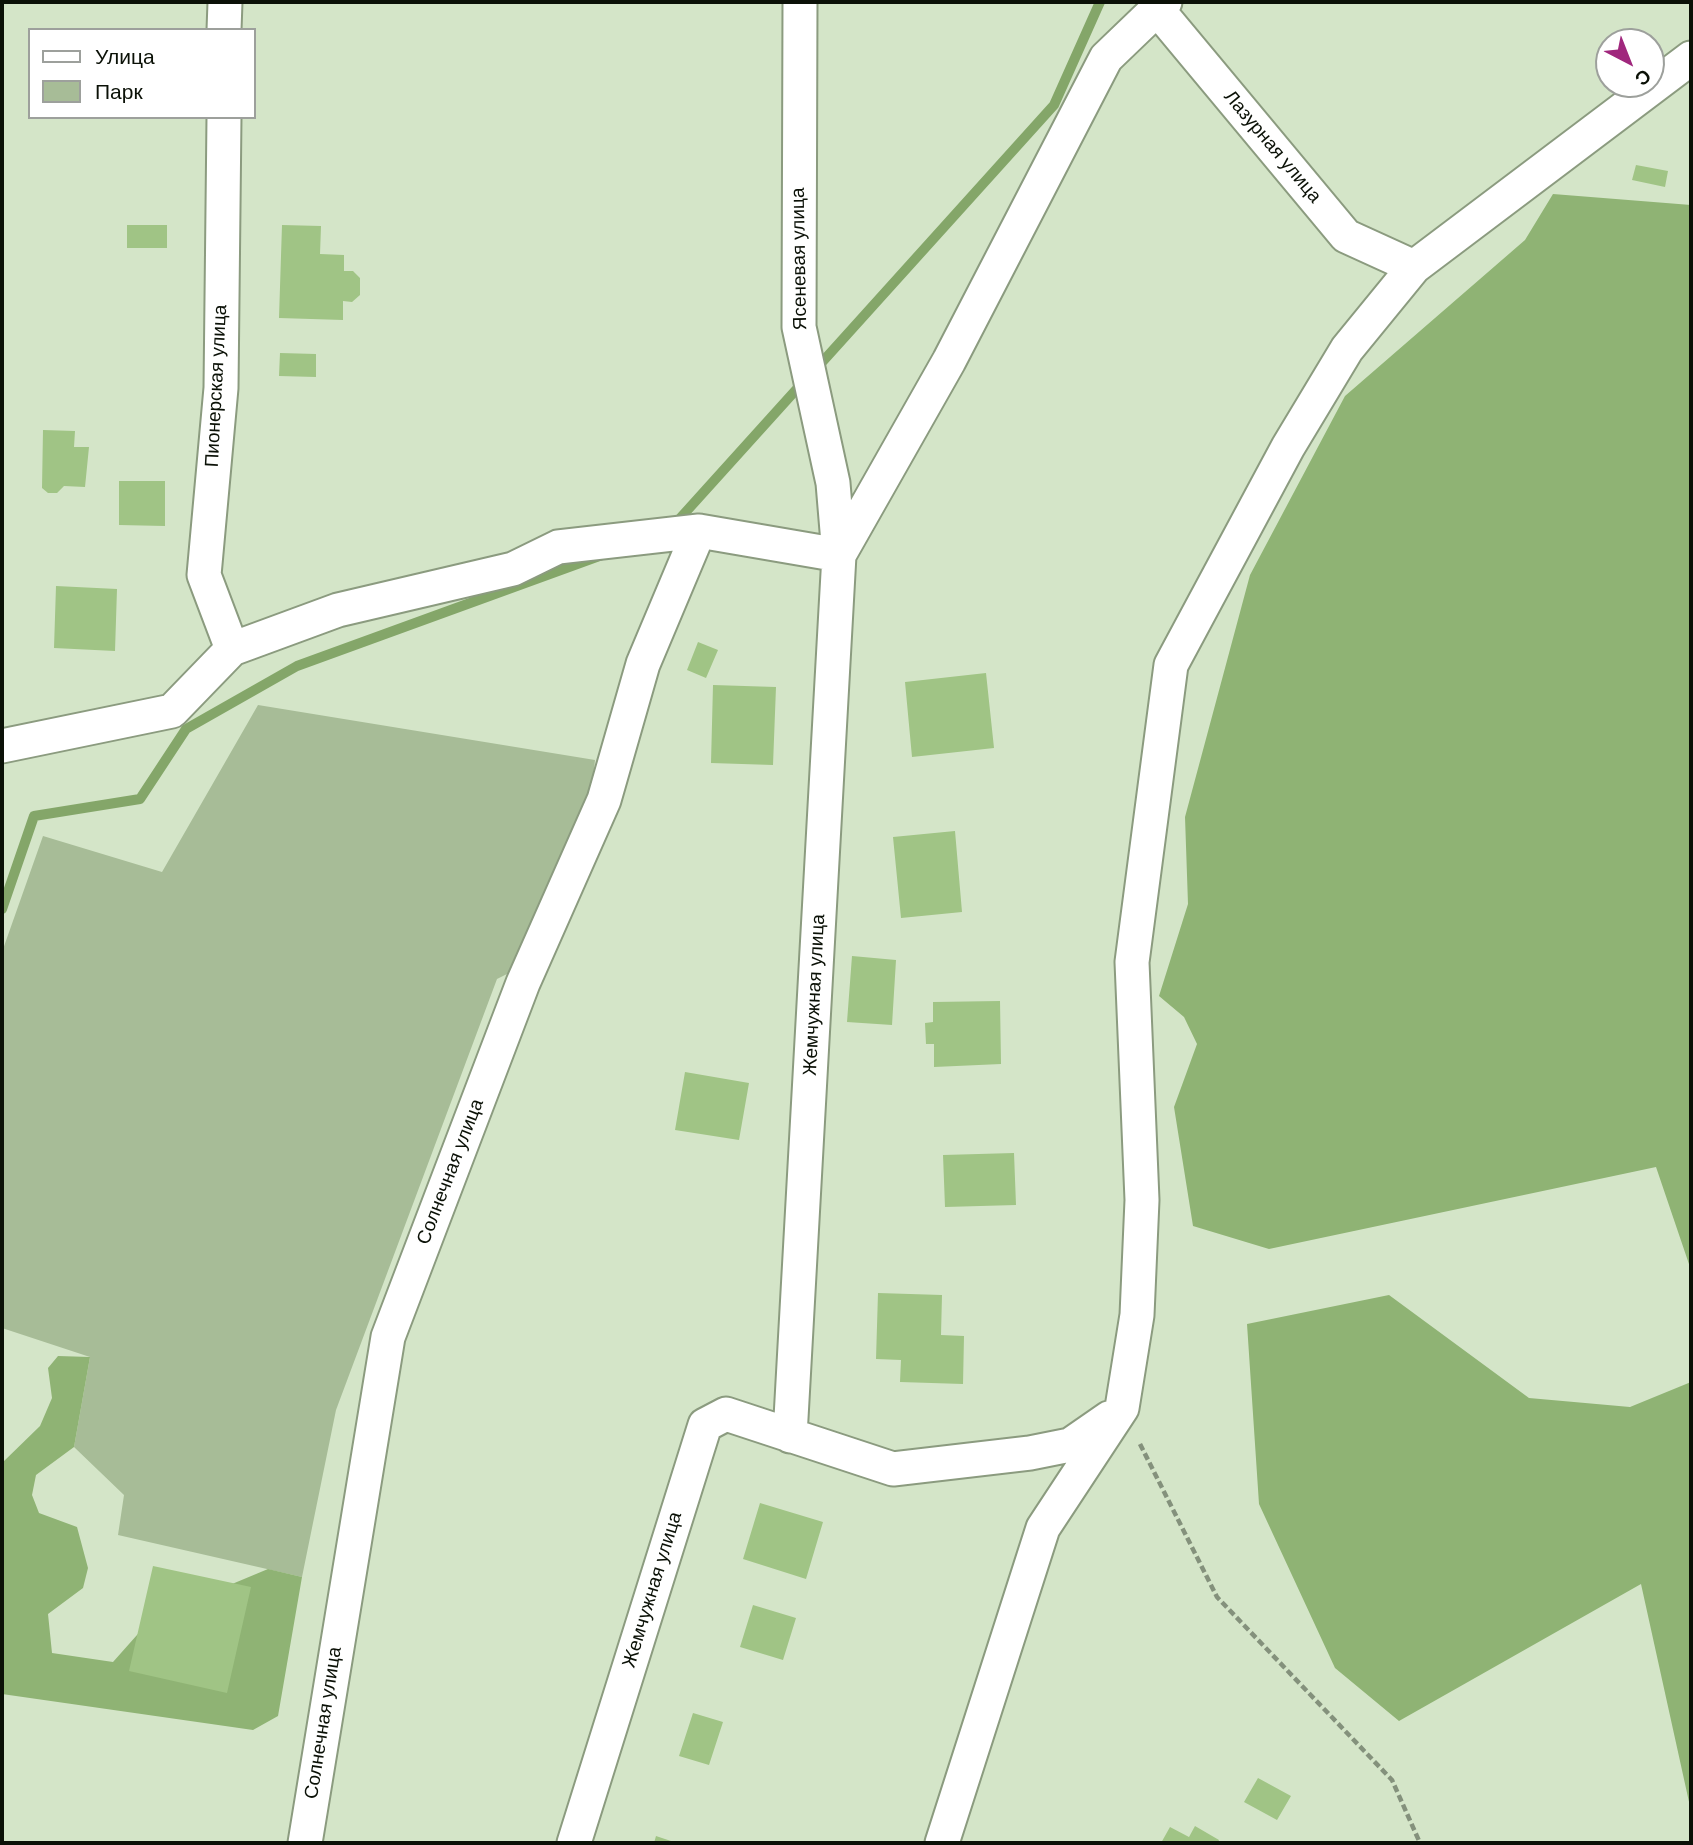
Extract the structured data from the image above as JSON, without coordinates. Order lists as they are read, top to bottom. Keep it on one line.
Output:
{"streets":{"street":["Лазурная улица","Ясеневая улица","Пионерская улица","Жемчужная улица","Солнечная улица"]},"crossings":[["Ясеневая улица","Жемчужная улица"]],"legend":["Улица","Парк"],"north":"bottom right"}
